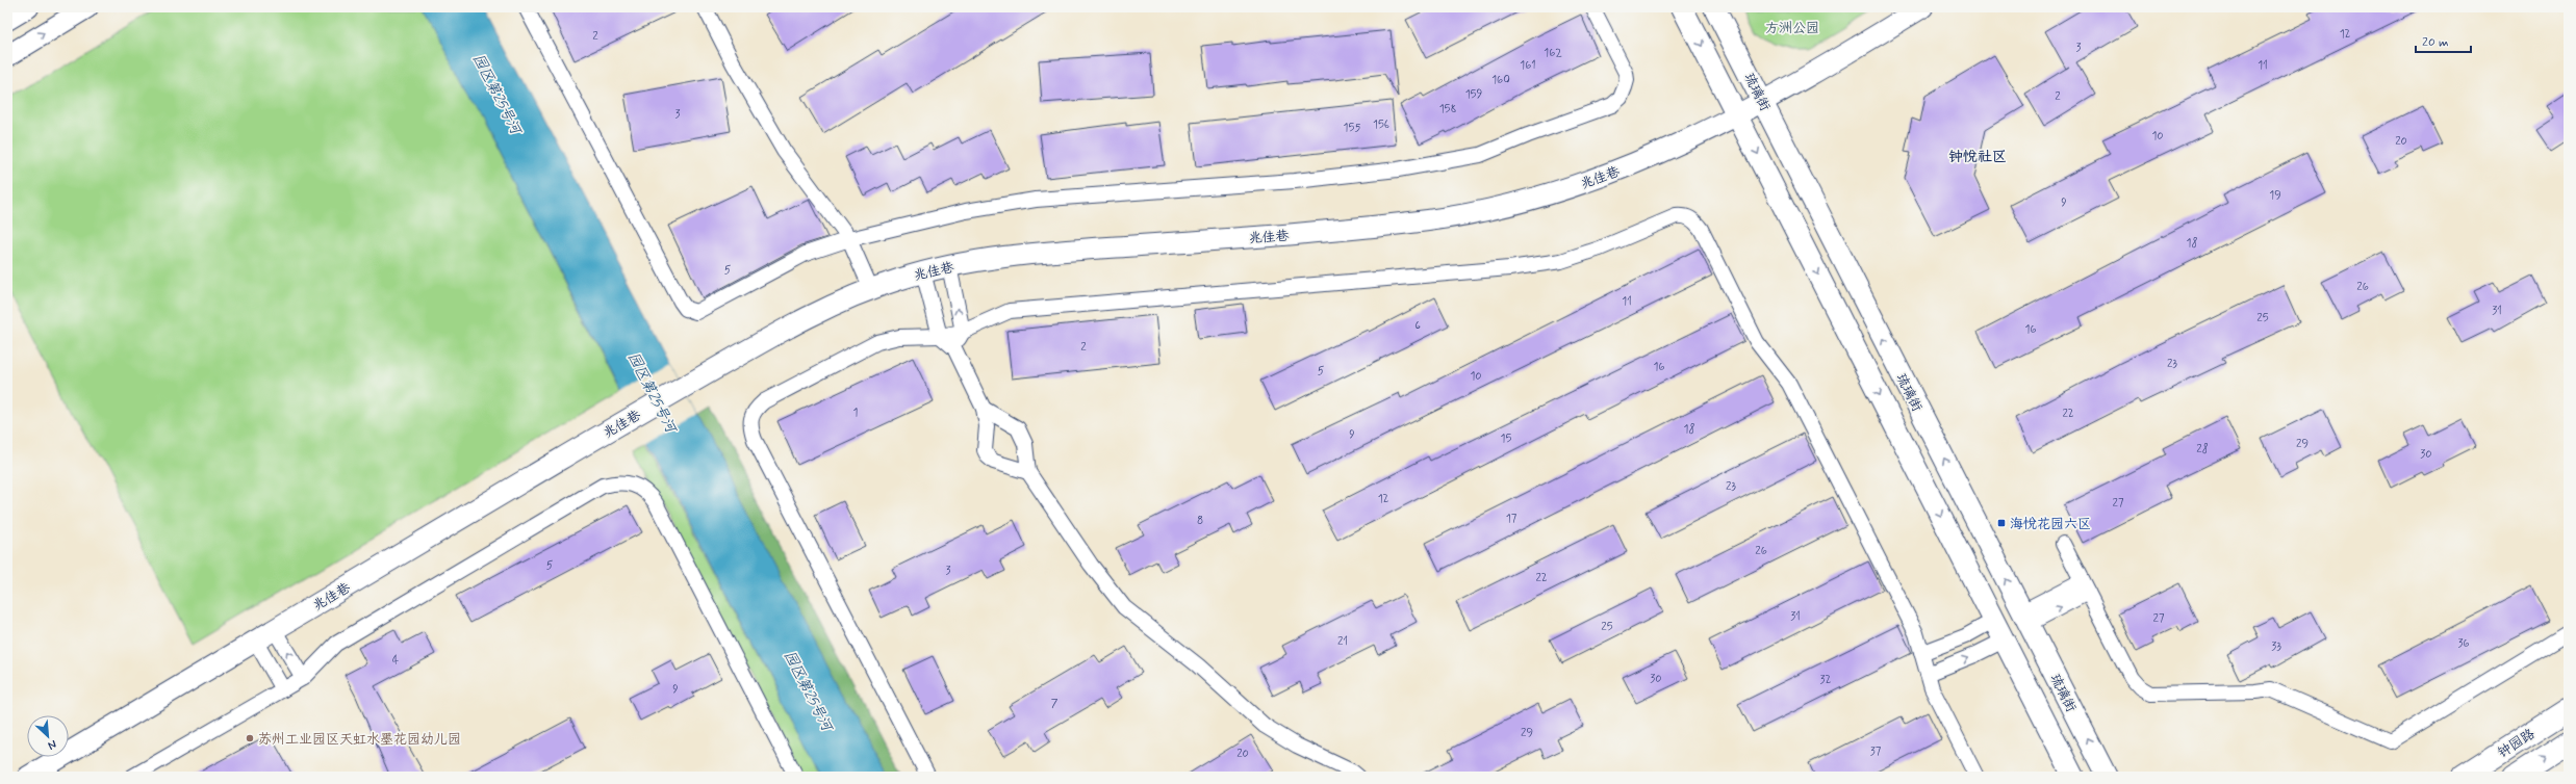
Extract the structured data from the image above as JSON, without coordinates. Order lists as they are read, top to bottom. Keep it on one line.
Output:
{"streets":{"main road":["钟园路"],"street":["琉璃街","兆佳巷"]},"crossings":[["琉璃街","兆佳巷"]],"districts":["钟悦社区"],"water":["园区第25号河"],"parks":["方洲公园"],"places":{"transit":["海悦花园六区"],"other":["苏州工业园区天虹水墨花园幼儿园"]},"house_numbers":["12","2","3","162","161","11","160","159","2","158","3","156","155","10","20","19","9","18","5","26","11","31","25","6","16","2","23","16","5","10","1","22","18","9","15","29","28","30","23","12","27","17","8","26","5","3","22","31","27","25","21","36","33","4","30","32","9","7","29","37","20"],"scale_bar":"20 m","north":"bottom right"}
